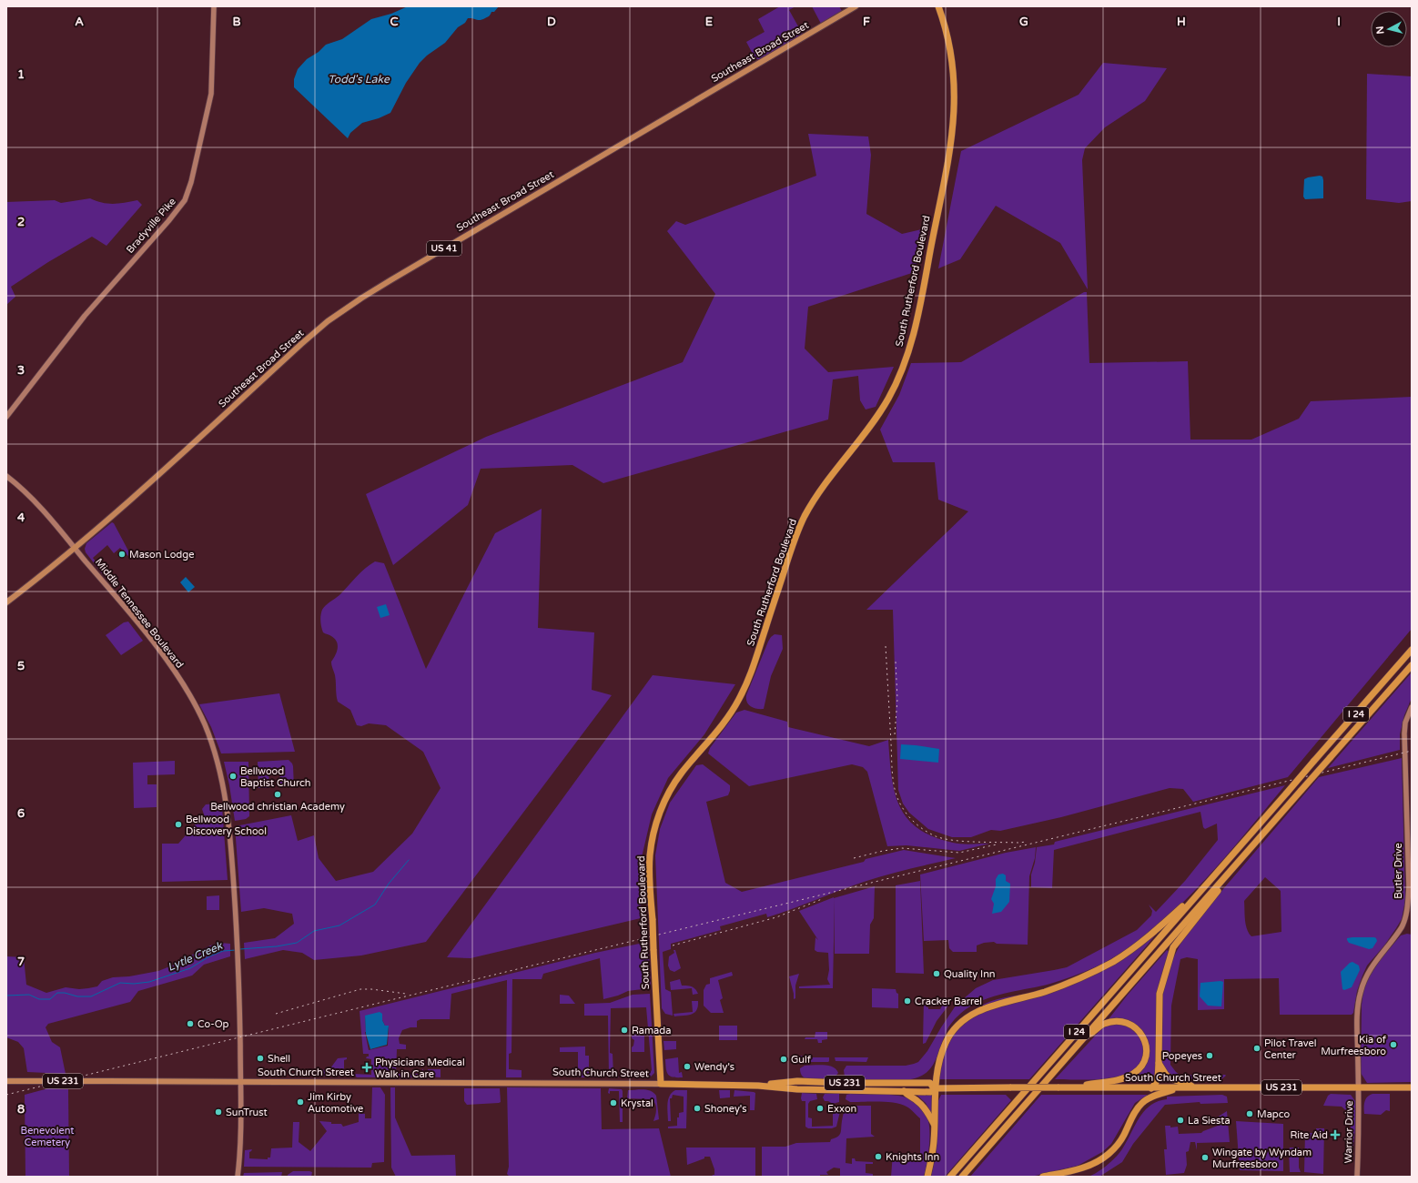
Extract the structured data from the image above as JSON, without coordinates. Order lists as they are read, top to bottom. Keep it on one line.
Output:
{"streets":{"highway":["South Rutherford Boulevard","I 24","South Church Street","US 231"],"main road":["Southeast Broad Street","Bradyville Pike","US 41","Middle Tennessee Boulevard","Butler Drive","Warrior Drive"]},"crossings":[["Southeast Broad Street","Middle Tennessee Boulevard"],["South Rutherford Boulevard","South Church Street"],["Middle Tennessee Boulevard","South Church Street"],["Butler Drive","South Church Street"],["Butler Drive","Warrior Drive"],["South Church Street","Warrior Drive"]],"water":["Todd's Lake","Lytle Creek"],"parks":["Benevolent Cemetery"],"places":{"other":["Mason Lodge","Bellwood Baptist Church","Bellwood christian Academy","Bellwood Discovery School","Quality Inn","Cracker Barrel","Co-Op","Ramada","Kia of Murfreesboro","Pilot Travel Center","Popeyes","Shell","Gulf","Wendy's","Jim Kirby Automotive","Krystal","Shoney's","Exxon","SunTrust","Mapco","La Siesta","Knights Inn","Wingate by Wyndam Murfreesboro"],"health":["Physicians Medical Walk in Care","Rite Aid"]},"north":"left","grid":{"columns":["A","B","C","D","E","F","G","H","I"],"rows":["1","2","3","4","5","6","7","8"]}}
